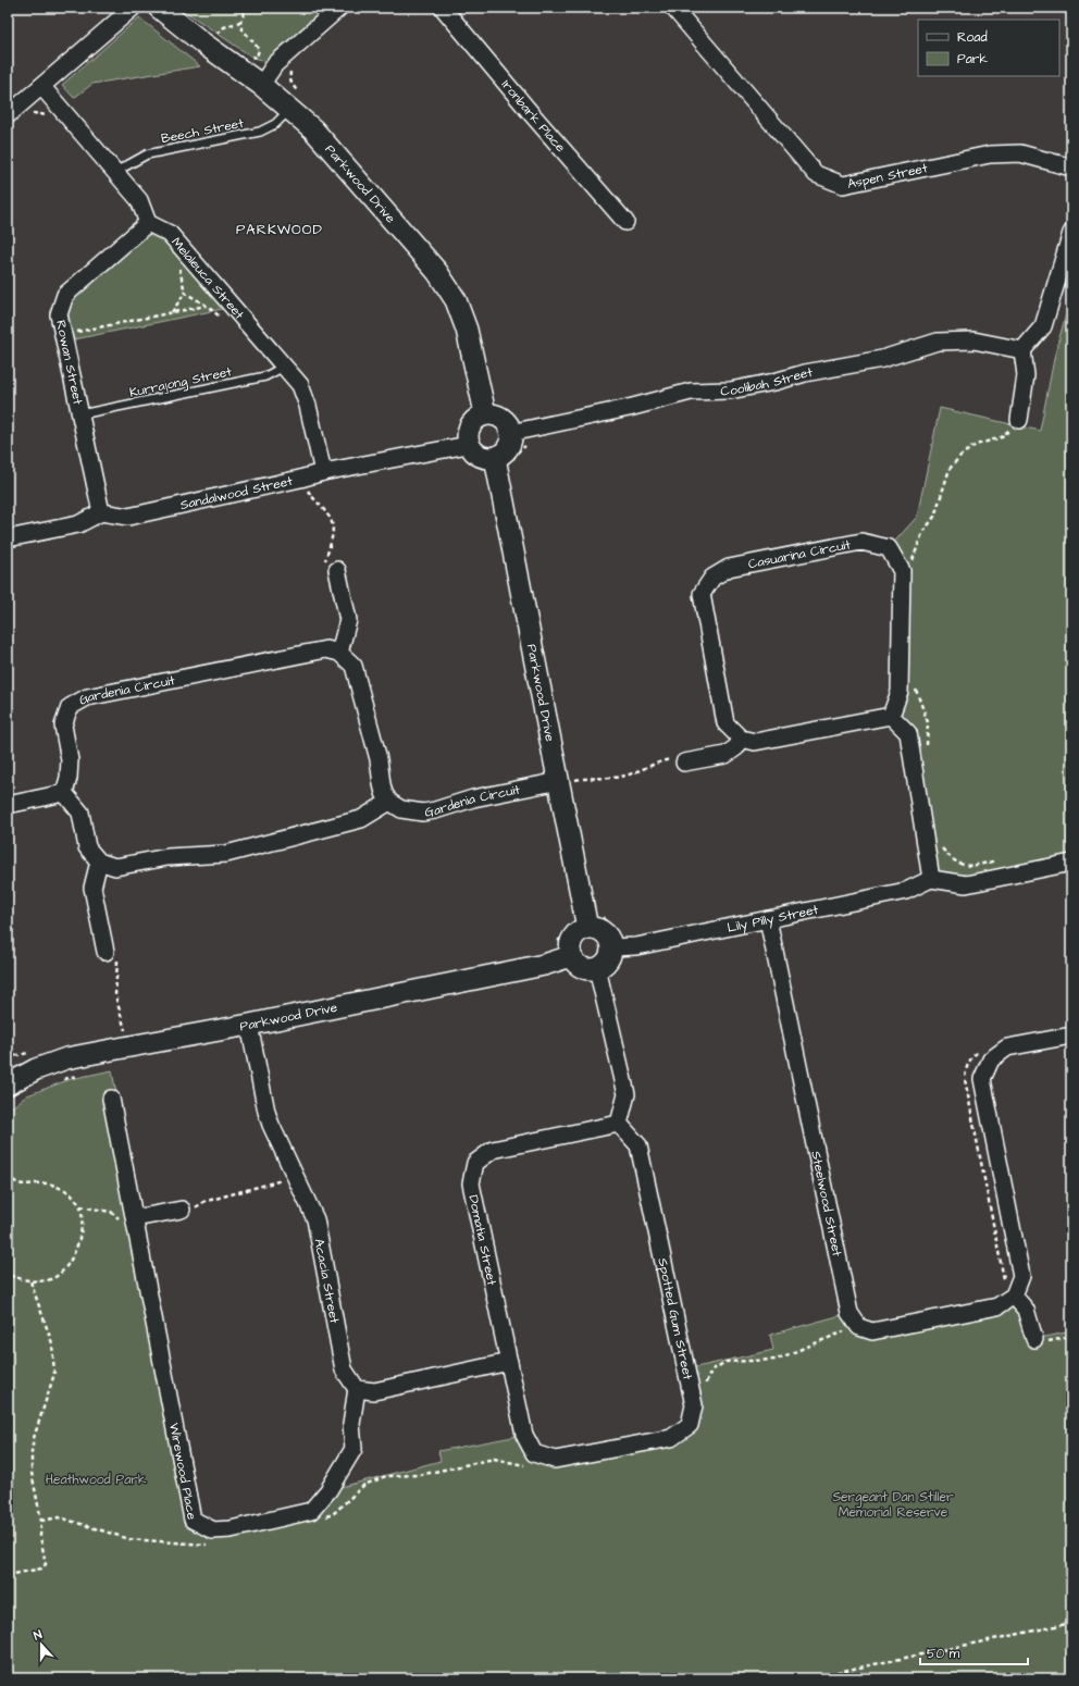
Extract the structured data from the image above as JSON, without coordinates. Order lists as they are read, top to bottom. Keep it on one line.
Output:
{"streets":{"street":["Ironbark Place","Aspen Street","Parkwood Drive","Melaleuca Street","Rowan Street","Coolibah Street","Sandalwood Street","Casuarina Circuit","Gardenia Circuit","Lily Pilly Street","Steelwood Street","Domatia Street","Acacia Street","Spotted Gum Street","Wirewood Place"],"lane":["Beech Street","Kurrajong Street"]},"crossings":[["Beech Street","Parkwood Drive"],["Parkwood Drive","Coolibah Street"],["Parkwood Drive","Sandalwood Street"],["Parkwood Drive","Gardenia Circuit"],["Parkwood Drive","Acacia Street"],["Melaleuca Street","Rowan Street"],["Melaleuca Street","Kurrajong Street"],["Melaleuca Street","Sandalwood Street"],["Rowan Street","Kurrajong Street"],["Rowan Street","Sandalwood Street"],["Coolibah Street","Sandalwood Street"],["Lily Pilly Street","Steelwood Street"],["Domatia Street","Spotted Gum Street"],["Acacia Street","Wirewood Place"]],"districts":["PARKWOOD"],"parks":["Heathwood Park","Sergeant Dan Stiller Memorial Reserve"],"legend":["Road","Park"],"scale_bar":"50 m","north":"top"}
